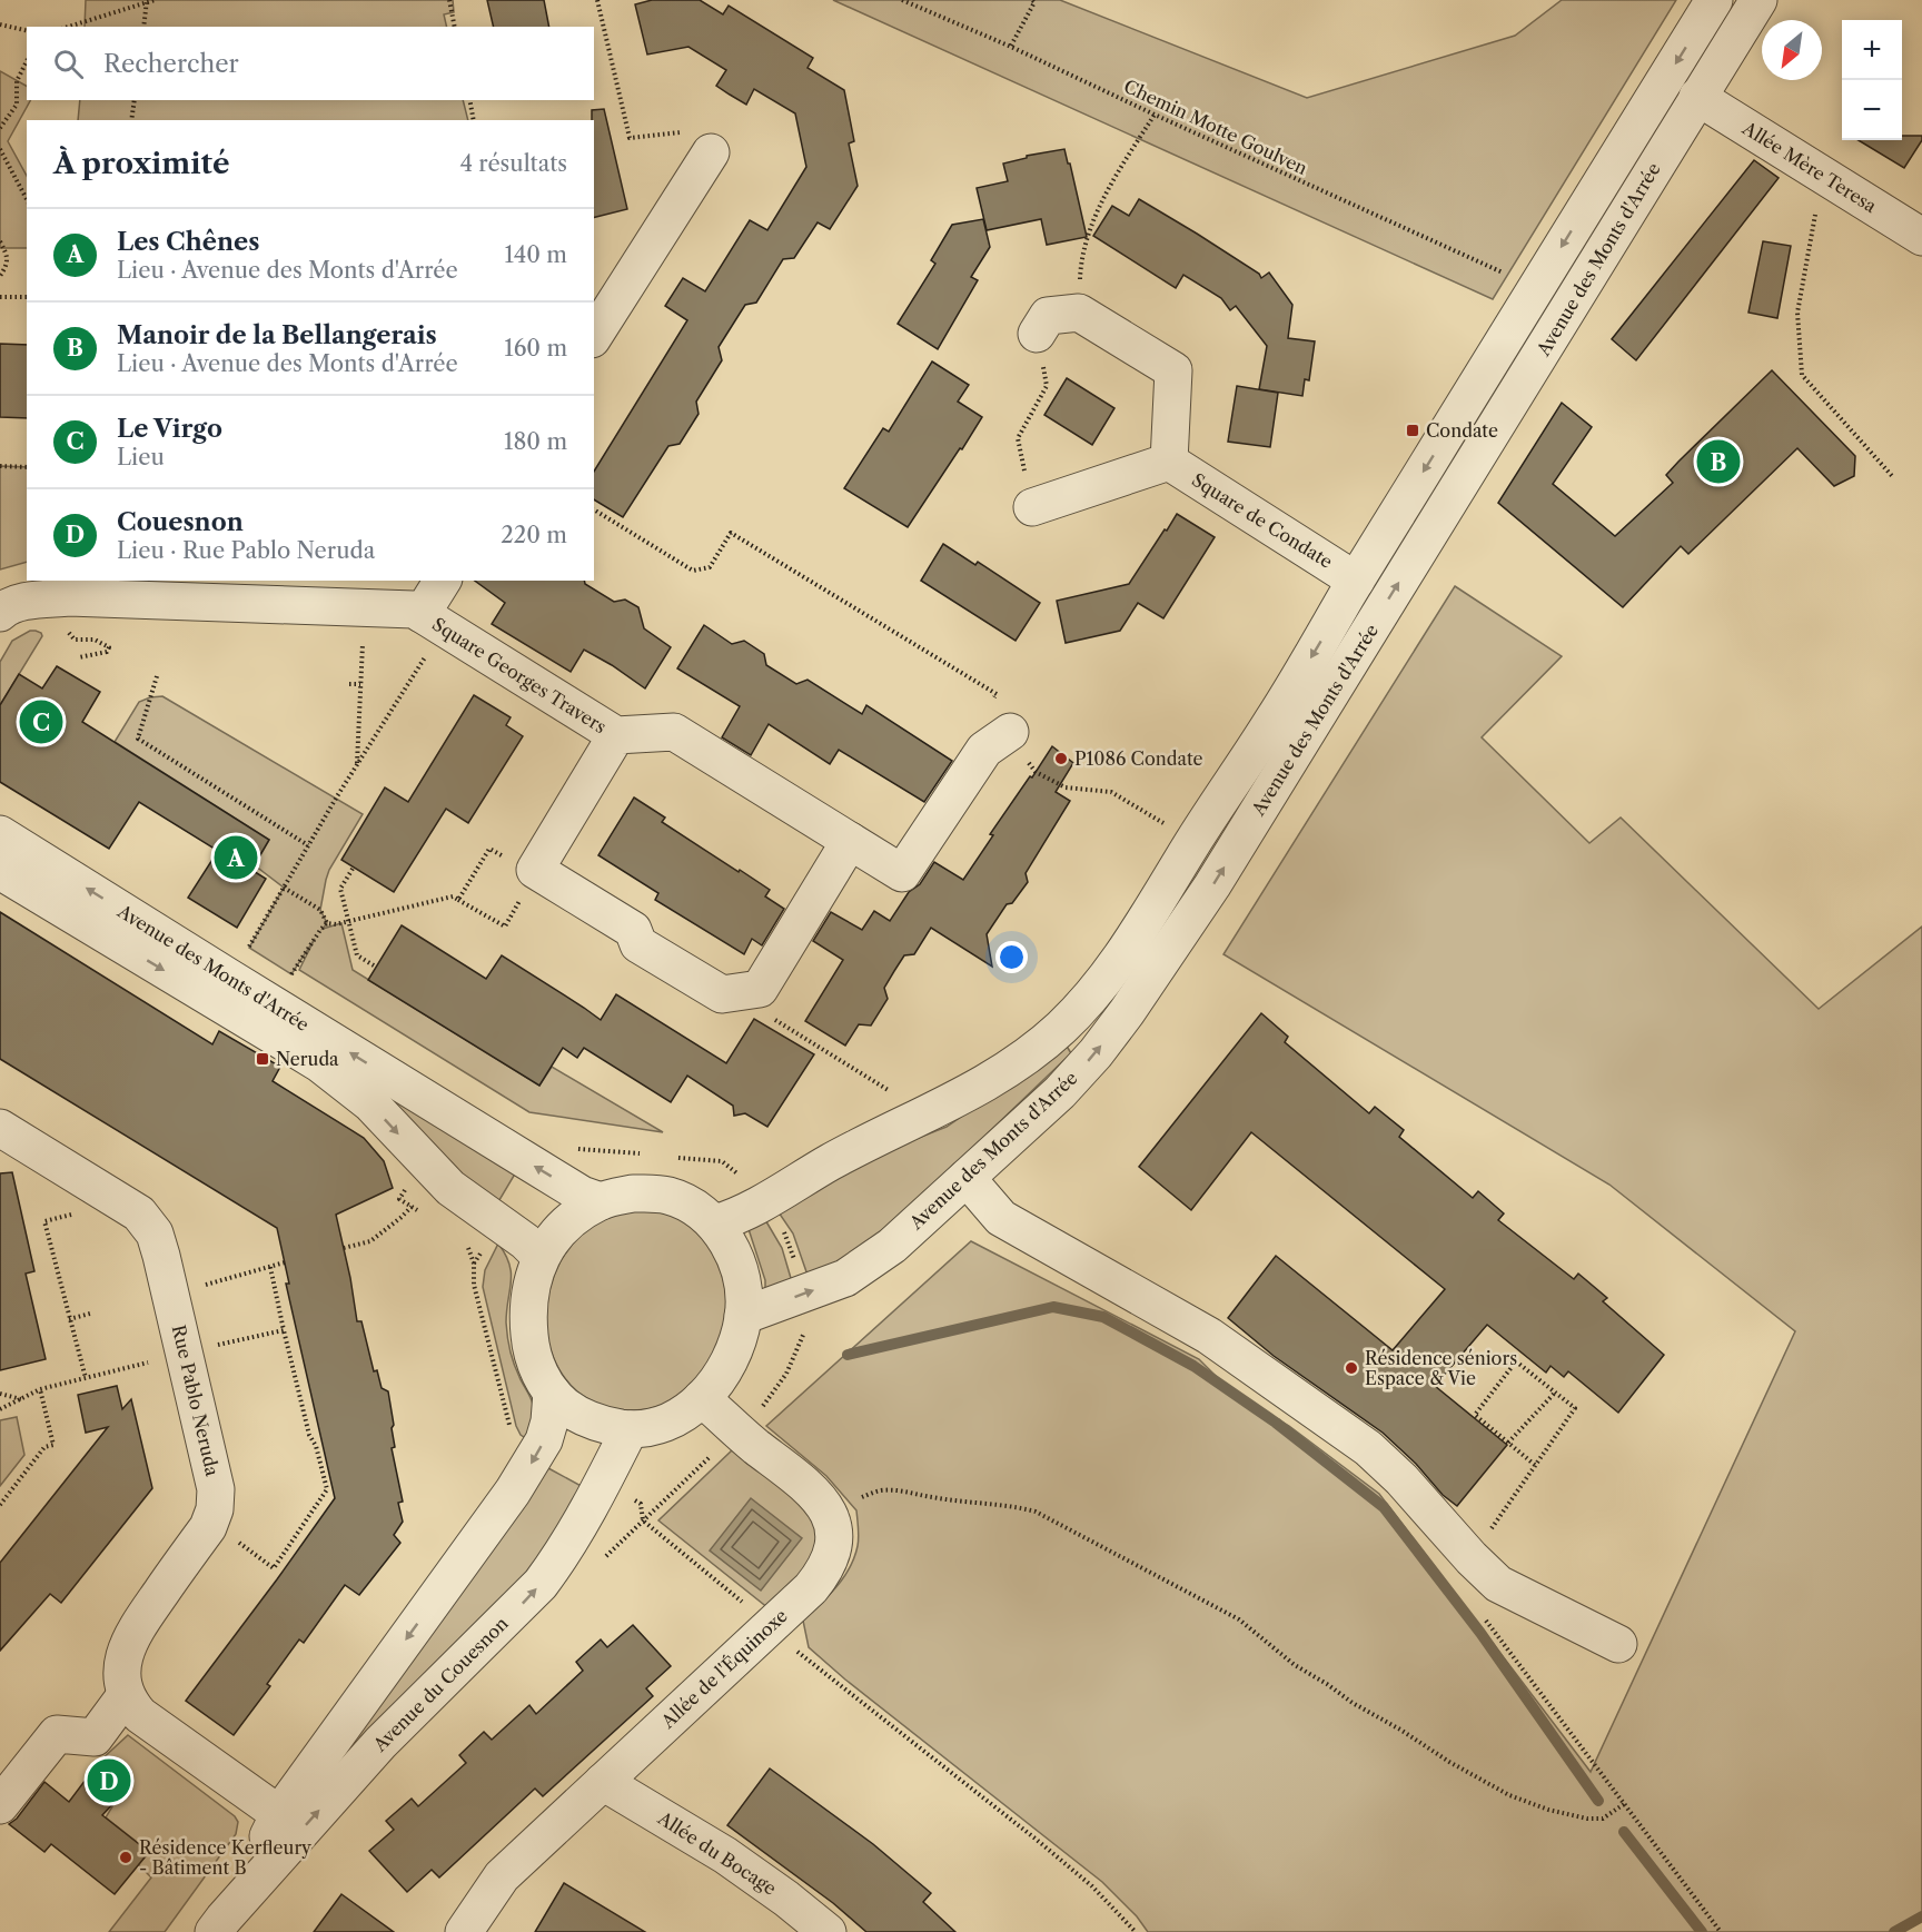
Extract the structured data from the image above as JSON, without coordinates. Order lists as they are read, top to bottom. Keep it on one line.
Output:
{"streets":{"street":["Allée Mère Teresa","Avenue des Monts d'Arrée","Square de Condate","Square Georges Travers","Rue Pablo Neruda","Allée de l'Équinoxe","Avenue du Couesnon","Allée du Bocage"],"path":["Chemin Motte Goulven"]},"crossings":[["Allée Mère Teresa","Avenue des Monts d'Arrée"],["Avenue des Monts d'Arrée","Square de Condate"],["Avenue des Monts d'Arrée","Avenue du Couesnon"],["Allée de l'Équinoxe","Allée du Bocage"]],"places":{"transit":["Condate","Neruda"],"other":["P1086 Condate","Résidence séniors Espace & Vie","Résidence Kerfleury - Bâtiment B"]},"north":"bottom left","page":{"map_buttons":["+","−"],"search":"Rechercher","heading":["À proximité","4 résultats"],"list":[{"mark":"A","name":"Les Chênes","note":"Lieu · Avenue des Monts d'Arrée","value":"140 m"},{"mark":"B","name":"Manoir de la Bellangerais","note":"Lieu · Avenue des Monts d'Arrée","value":"160 m"},{"mark":"C","name":"Le Virgo","note":"Lieu","value":"180 m"},{"mark":"D","name":"Couesnon","note":"Lieu · Rue Pablo Neruda","value":"220 m"}],"pins":["B","C","A","D"]}}
